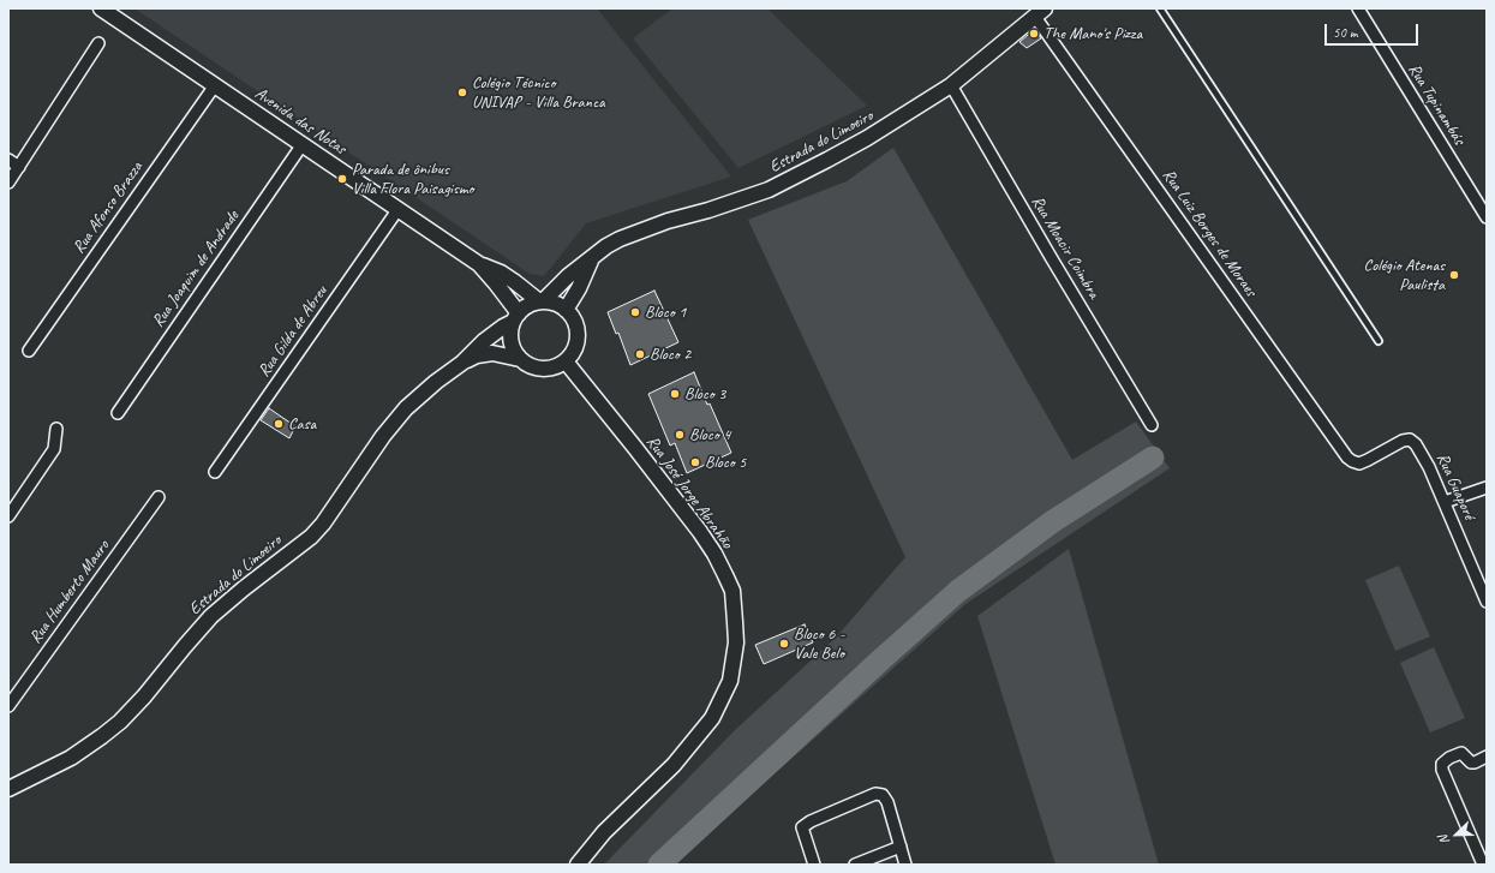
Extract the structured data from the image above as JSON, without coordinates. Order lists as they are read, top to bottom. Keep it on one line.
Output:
{"streets":{"main road":["Avenida das Notas","Estrada do Limoeiro","Rua José Jorge Abrahão"],"street":["Rua Tupinambás","Rua Afonso Brazza","Rua Luiz Borges de Moraes","Rua Moacir Coimbra","Rua Joaquim de Andrade","Rua Gilda de Abreu","Rua Guaporé","Rua Humberto Mauro"]},"crossings":[["Avenida das Notas","Estrada do Limoeiro"],["Avenida das Notas","Rua Afonso Brazza"],["Avenida das Notas","Rua Joaquim de Andrade"],["Avenida das Notas","Rua Gilda de Abreu"],["Avenida das Notas","Rua José Jorge Abrahão"],["Estrada do Limoeiro","Rua Luiz Borges de Moraes"],["Estrada do Limoeiro","Rua Moacir Coimbra"],["Estrada do Limoeiro","Rua José Jorge Abrahão"],["Rua Luiz Borges de Moraes","Rua Guaporé"]],"places":["The Mano's Pizza","Colégio Técnico UNIVAP - Villa Branca","Parada de ônibus Villa Flora Paisagismo","Colégio Atenas Paulista","Bloco 1","Bloco 2","Bloco 3","Casa","Bloco 4","Bloco 5","Bloco 6 - Vale Belo"],"scale_bar":"50 m","north":"bottom left"}
